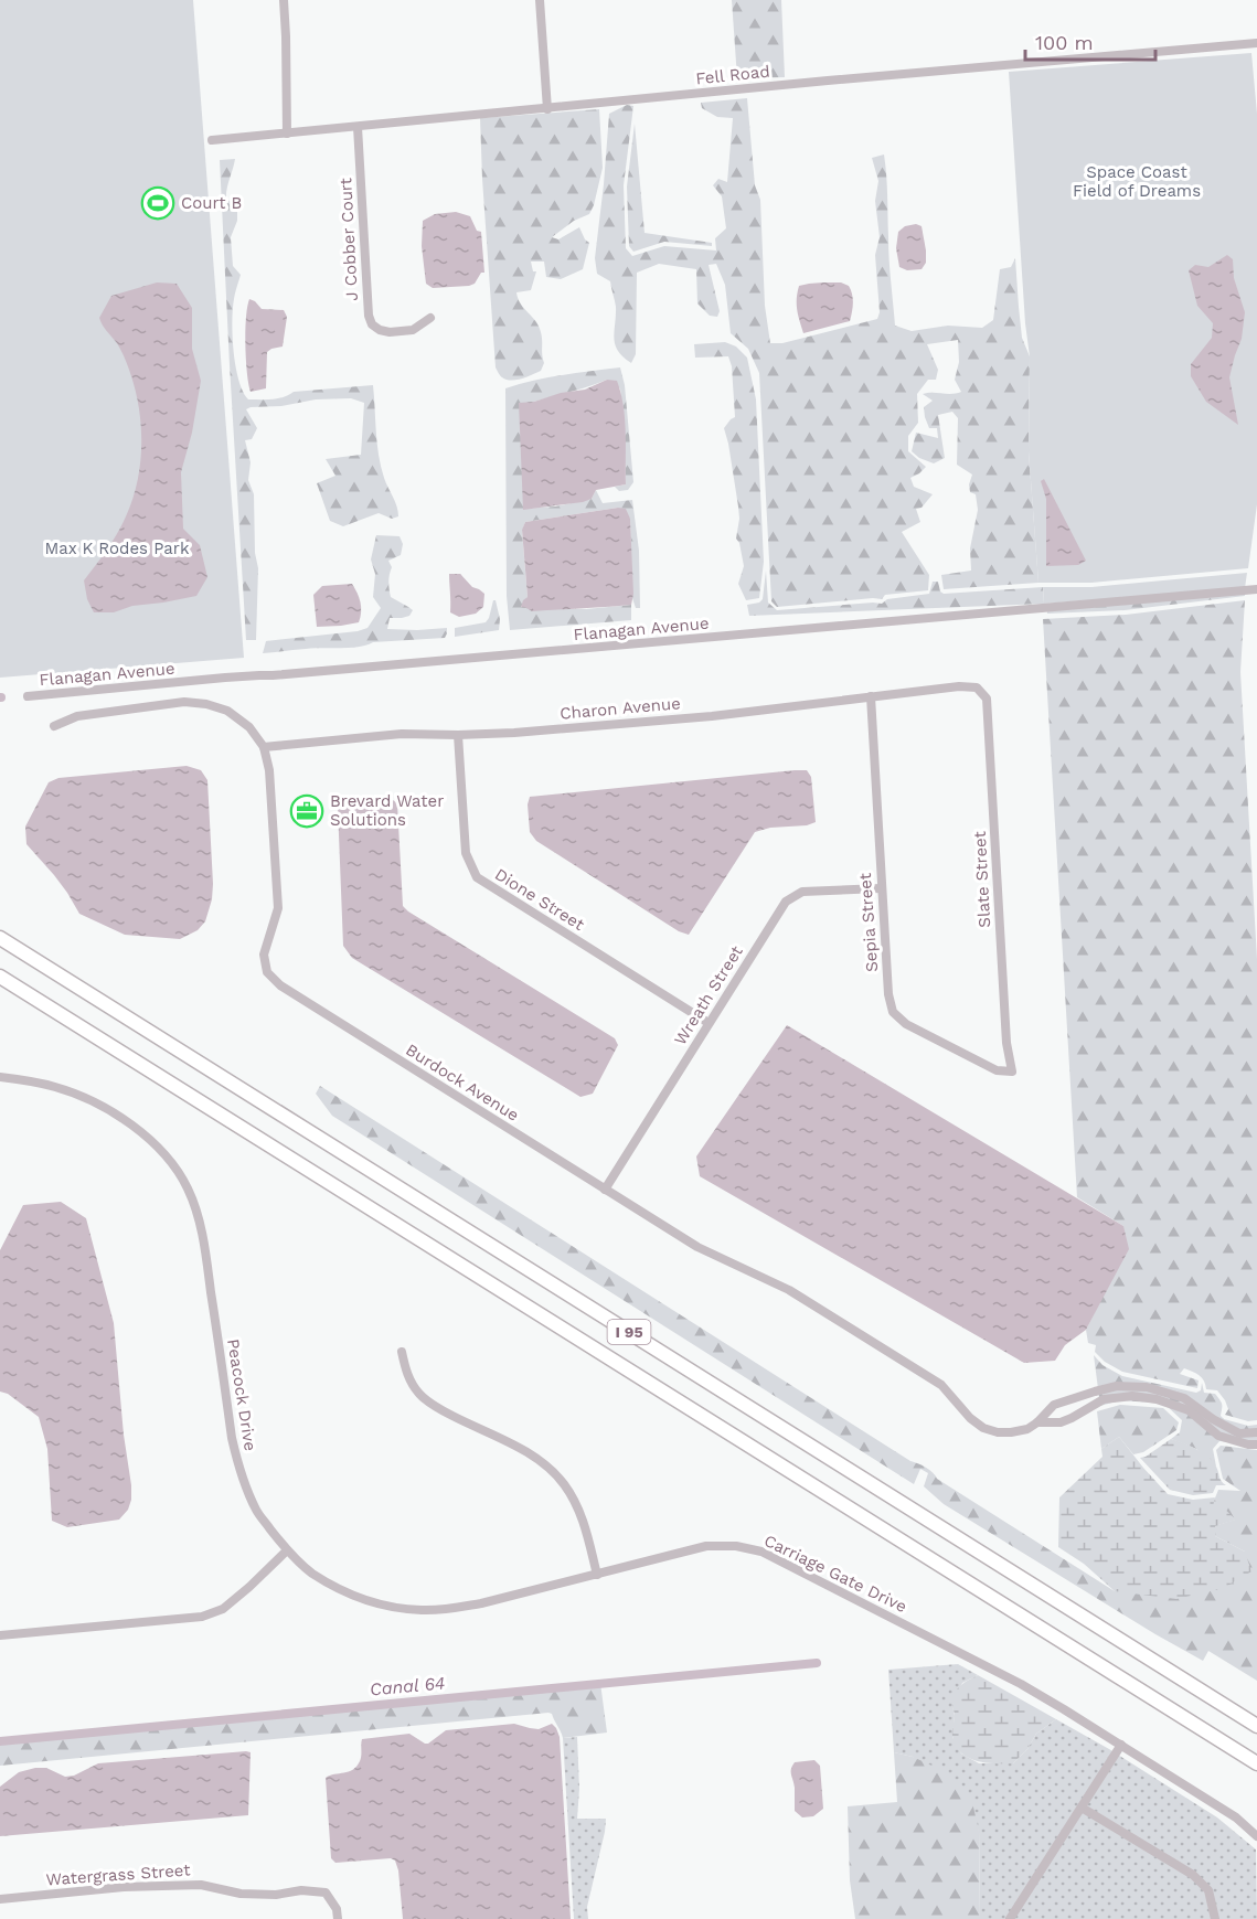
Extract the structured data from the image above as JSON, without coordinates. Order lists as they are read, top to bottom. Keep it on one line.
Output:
{"streets":{"highway":["I 95"],"street":["Fell Road","J Cobber Court","Flanagan Avenue","Charon Avenue","Slate Street","Dione Street","Sepia Street","Wreath Street","Burdock Avenue","Peacock Drive","Carriage Gate Drive","Watergrass Street"]},"crossings":[["Fell Road","J Cobber Court"],["Charon Avenue","Slate Street"],["Charon Avenue","Dione Street"],["Charon Avenue","Sepia Street"],["Charon Avenue","Burdock Avenue"],["Slate Street","Sepia Street"],["Dione Street","Wreath Street"],["Sepia Street","Wreath Street"],["Wreath Street","Burdock Avenue"],["Peacock Drive","Carriage Gate Drive"]],"water":["Canal 64"],"parks":["Space Coast Field of Dreams","Max K Rodes Park"],"places":{"sports":["Court B"],"office":["Brevard Water Solutions"]},"scale_bar":"100 m"}
